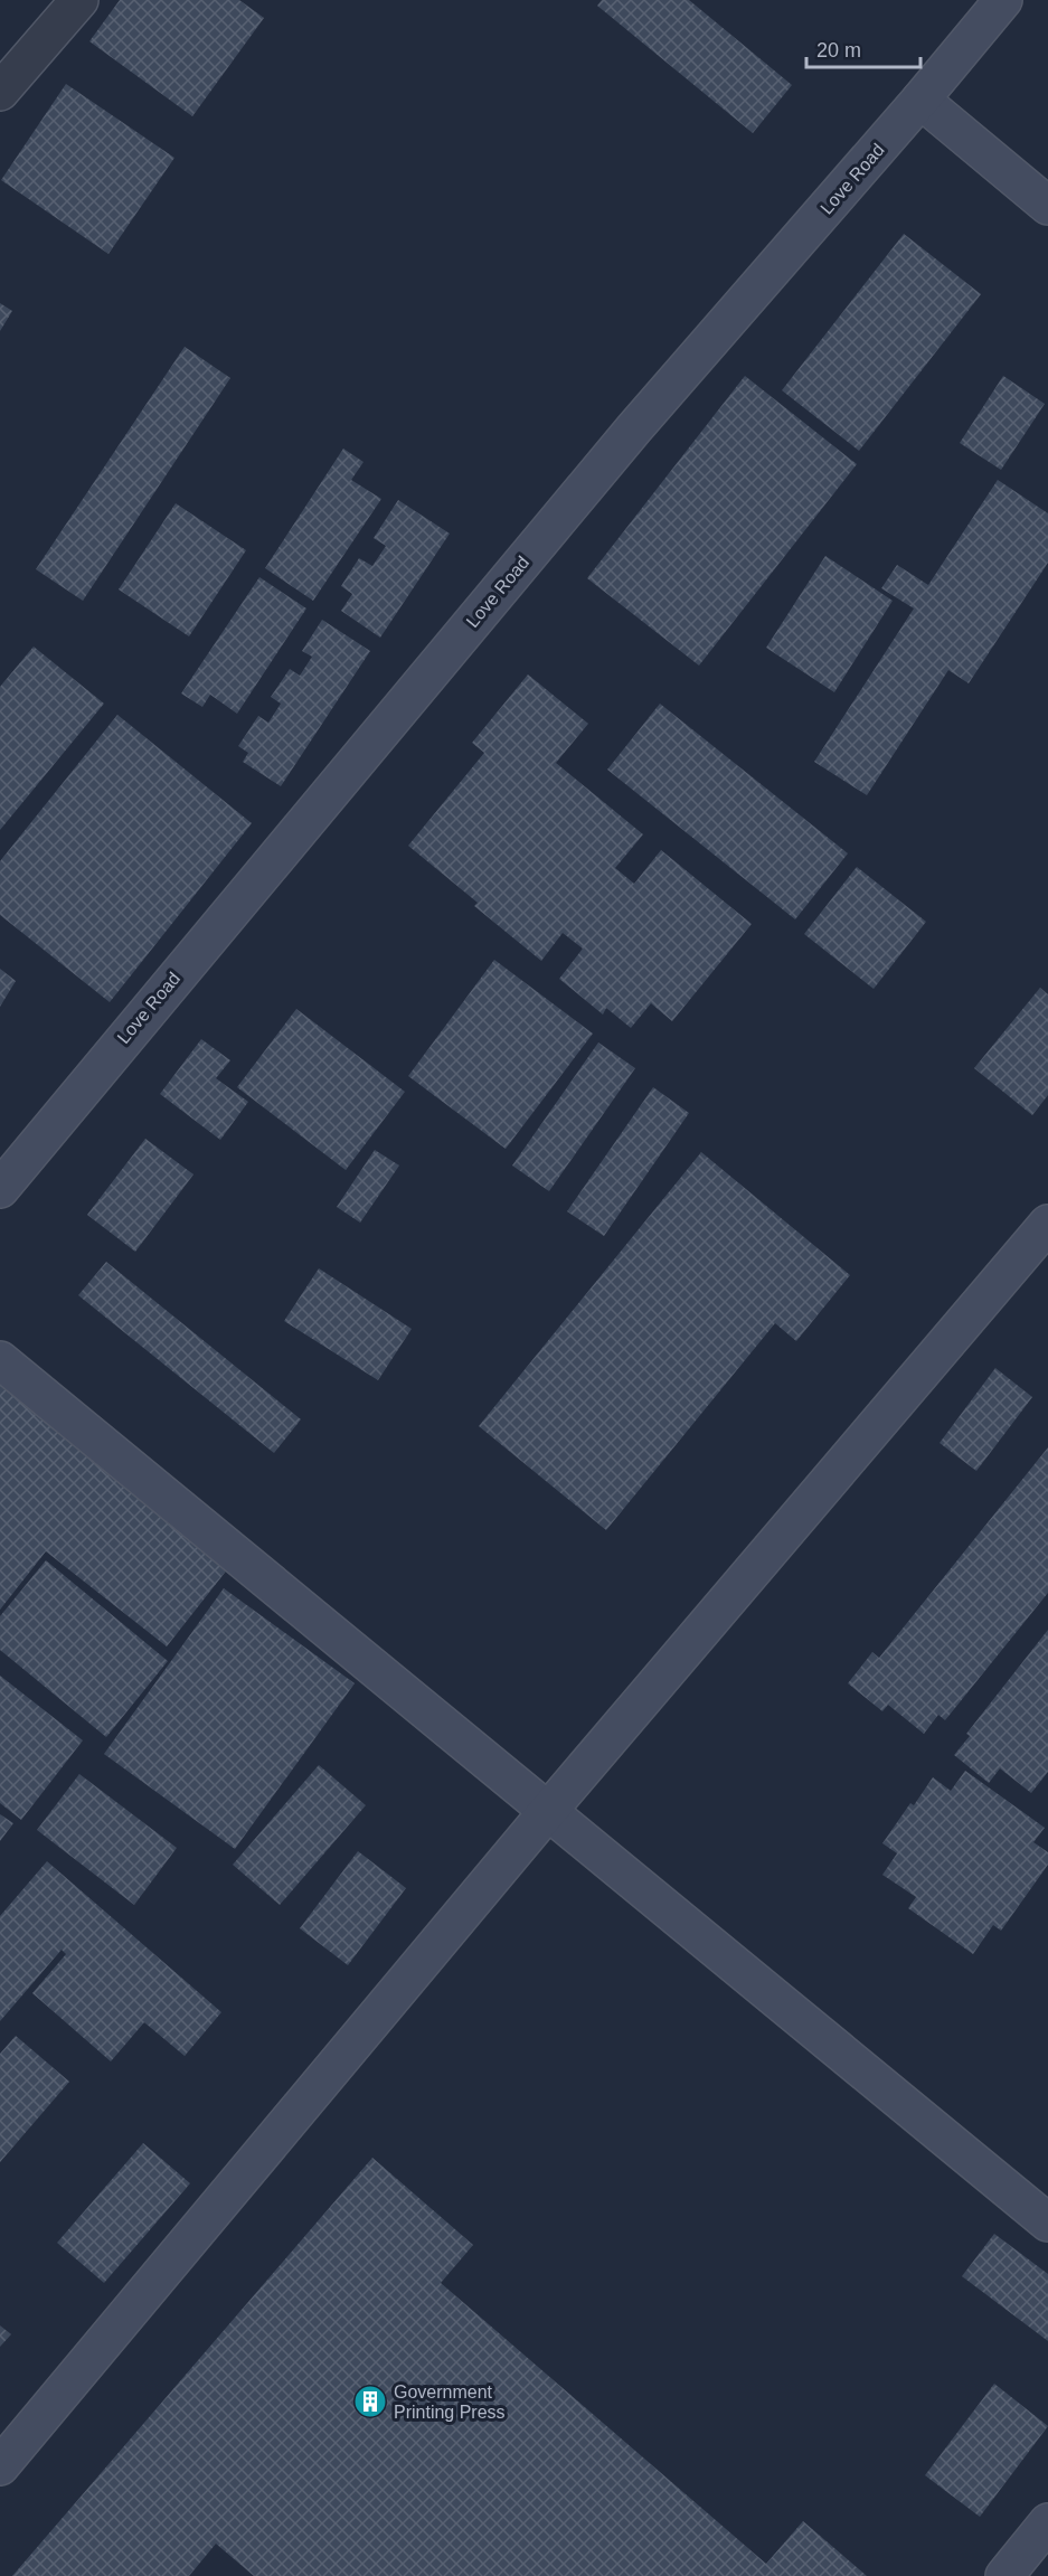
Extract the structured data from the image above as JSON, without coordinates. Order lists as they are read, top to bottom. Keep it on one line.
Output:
{"streets":{"street":["Love Road"]},"places":{"building":["Government Printing Press"]},"scale_bar":"20 m"}
